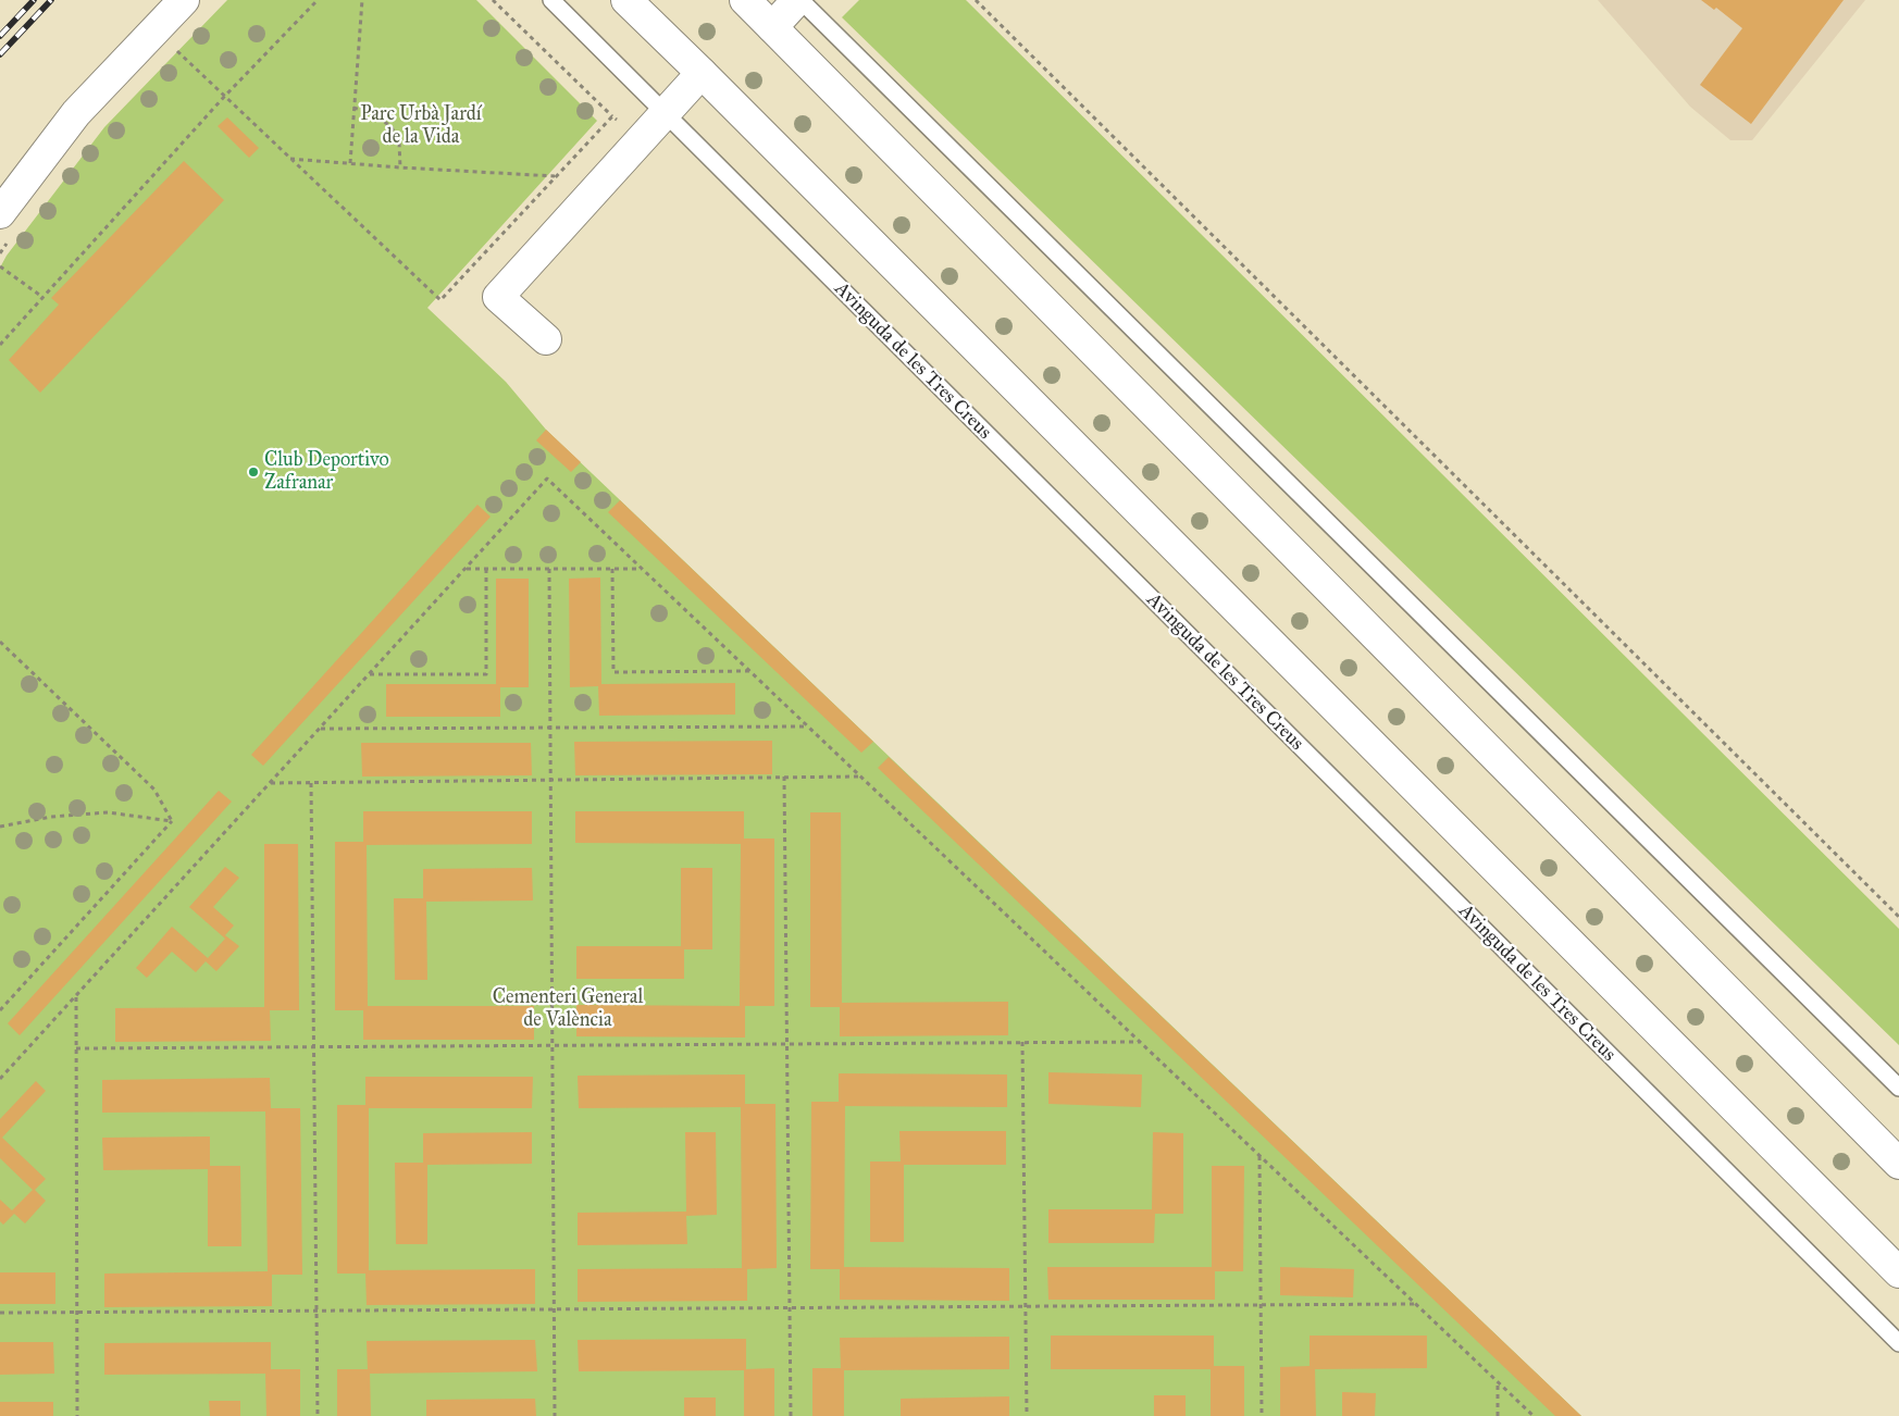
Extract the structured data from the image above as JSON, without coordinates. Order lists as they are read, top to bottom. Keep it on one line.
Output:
{"streets":{"lane":["Avinguda de les Tres Creus"]},"parks":["Parc Urbà Jardí de la Vida","Cementeri General de València"],"places":["Club Deportivo Zafranar"]}
